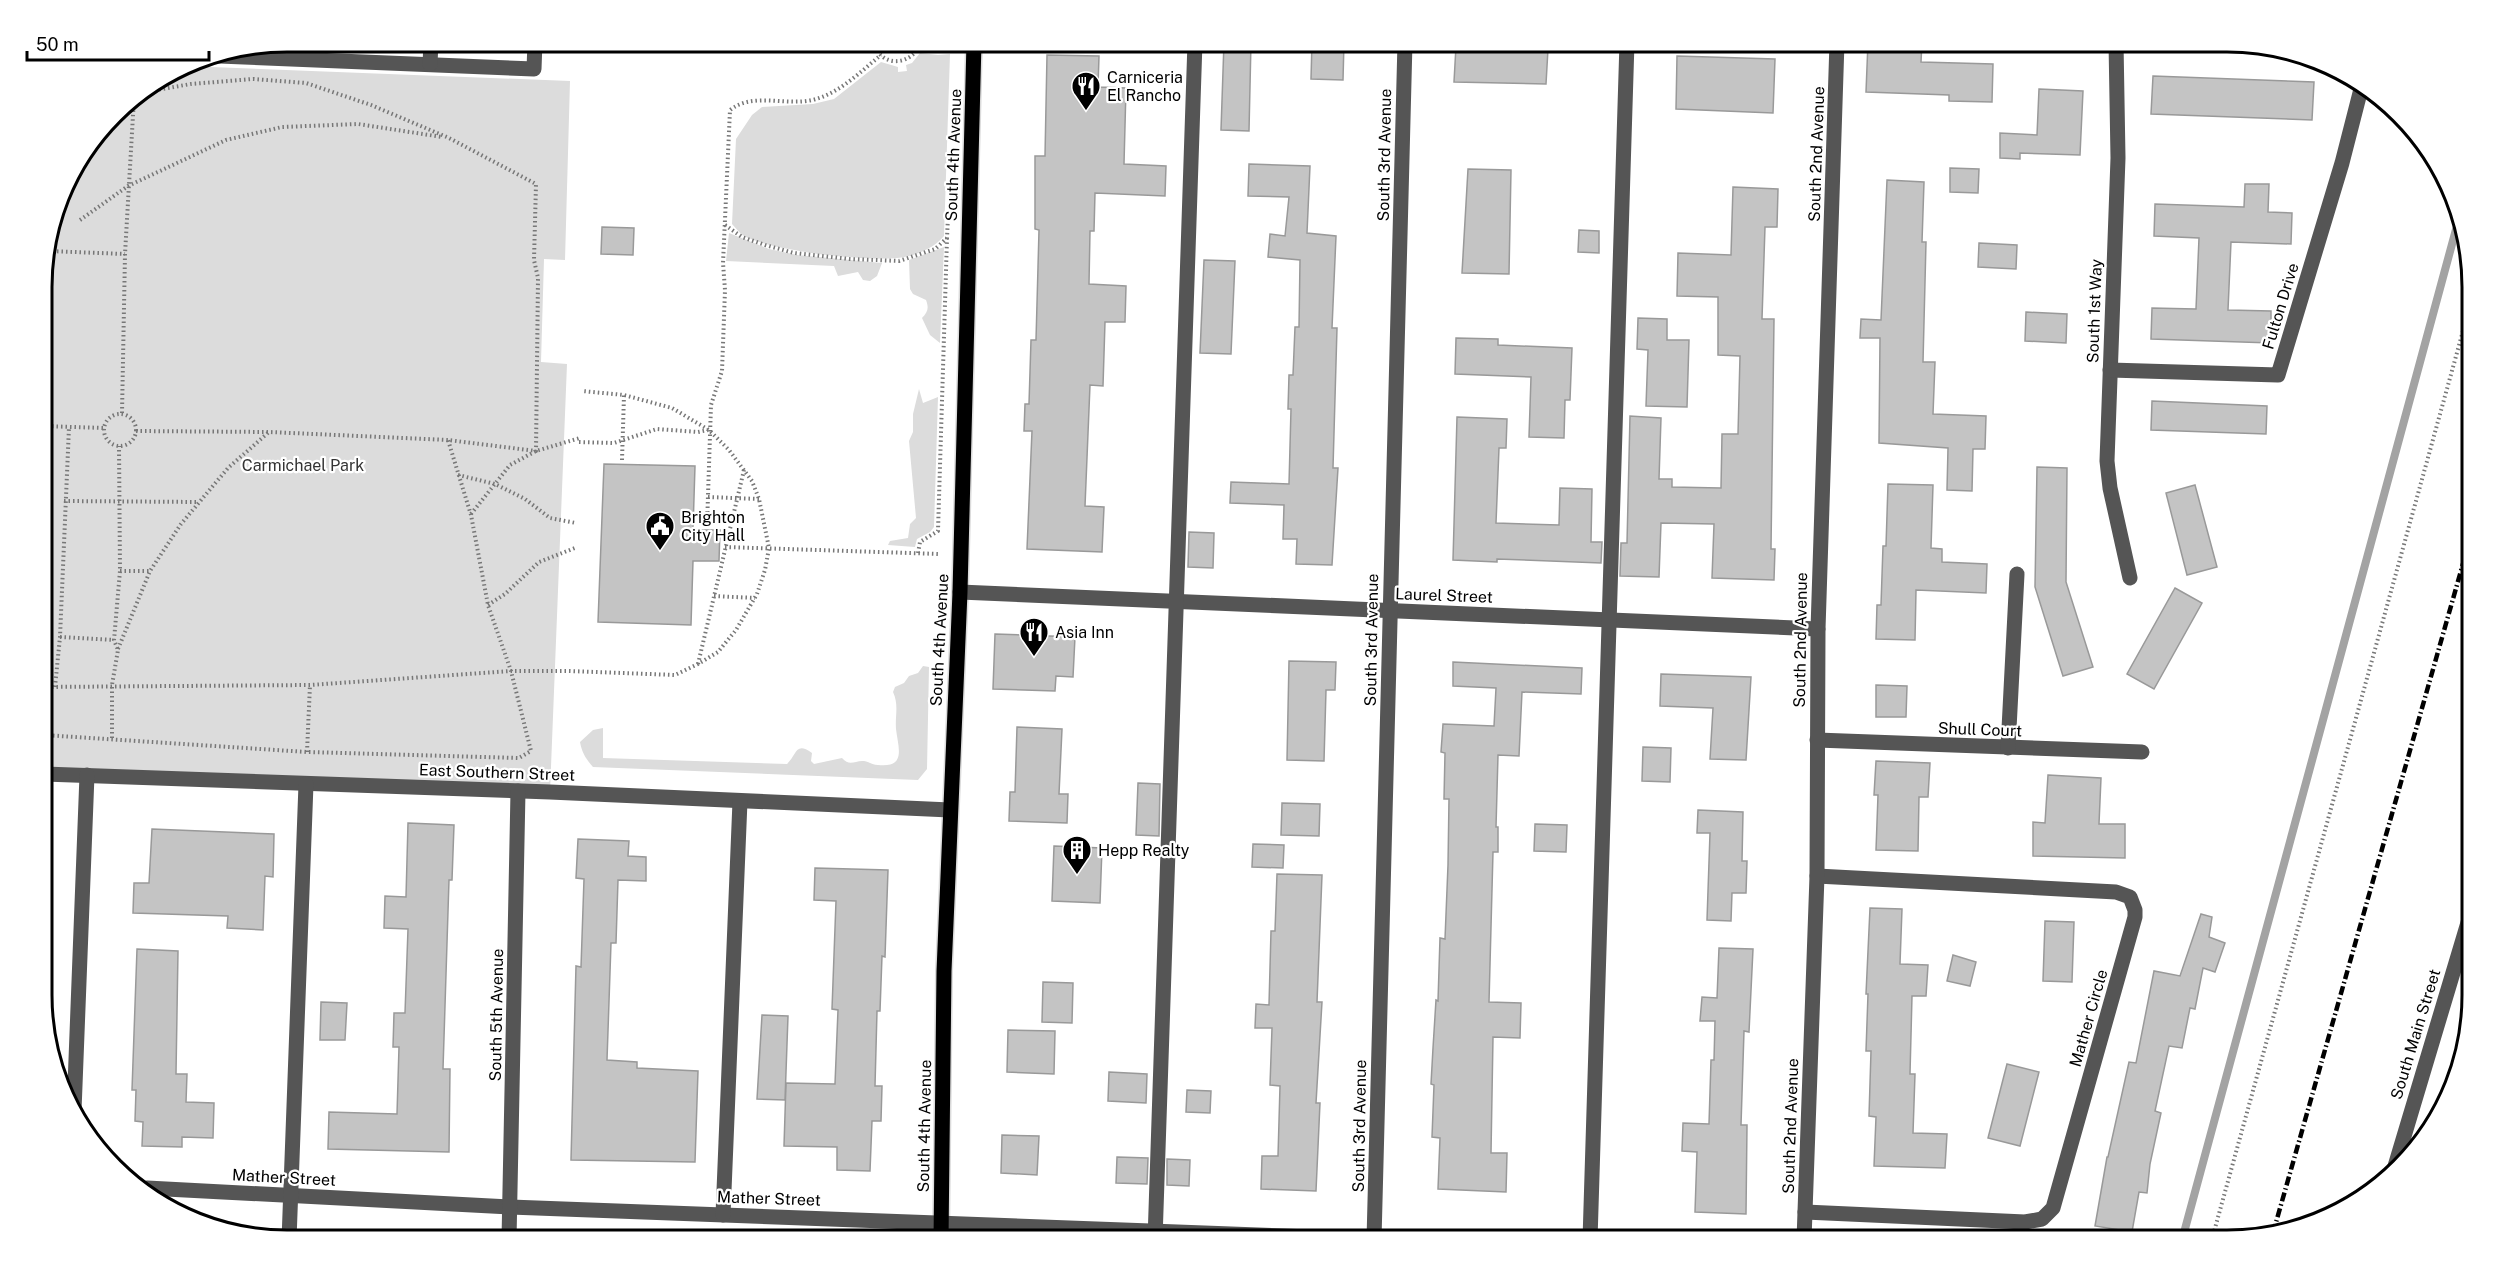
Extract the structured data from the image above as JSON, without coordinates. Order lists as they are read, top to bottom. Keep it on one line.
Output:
{"streets":{"main road":["South 4th Avenue"],"street":["South 2nd Avenue","South 3rd Avenue","Fulton Drive","South 1st Way","Laurel Street","Shull Court","East Southern Street","South 5th Avenue","Mather Circle","South Main Street","Mather Street"]},"crossings":[["South 2nd Avenue","Laurel Street"],["South 2nd Avenue","Shull Court"],["South 2nd Avenue","Mather Circle"],["South 4th Avenue","Laurel Street"],["South 4th Avenue","East Southern Street"],["South 4th Avenue","Mather Street"],["South 3rd Avenue","Laurel Street"],["Fulton Drive","South 1st Way"],["East Southern Street","South 5th Avenue"],["South 5th Avenue","Mather Street"]],"parks":["Carmichael Park"],"places":{"restaurant":["Carniceria El Rancho","Asia Inn"],"public building":["Brighton City Hall"],"building":["Hepp Realty"]},"scale_bar":"50 m"}
